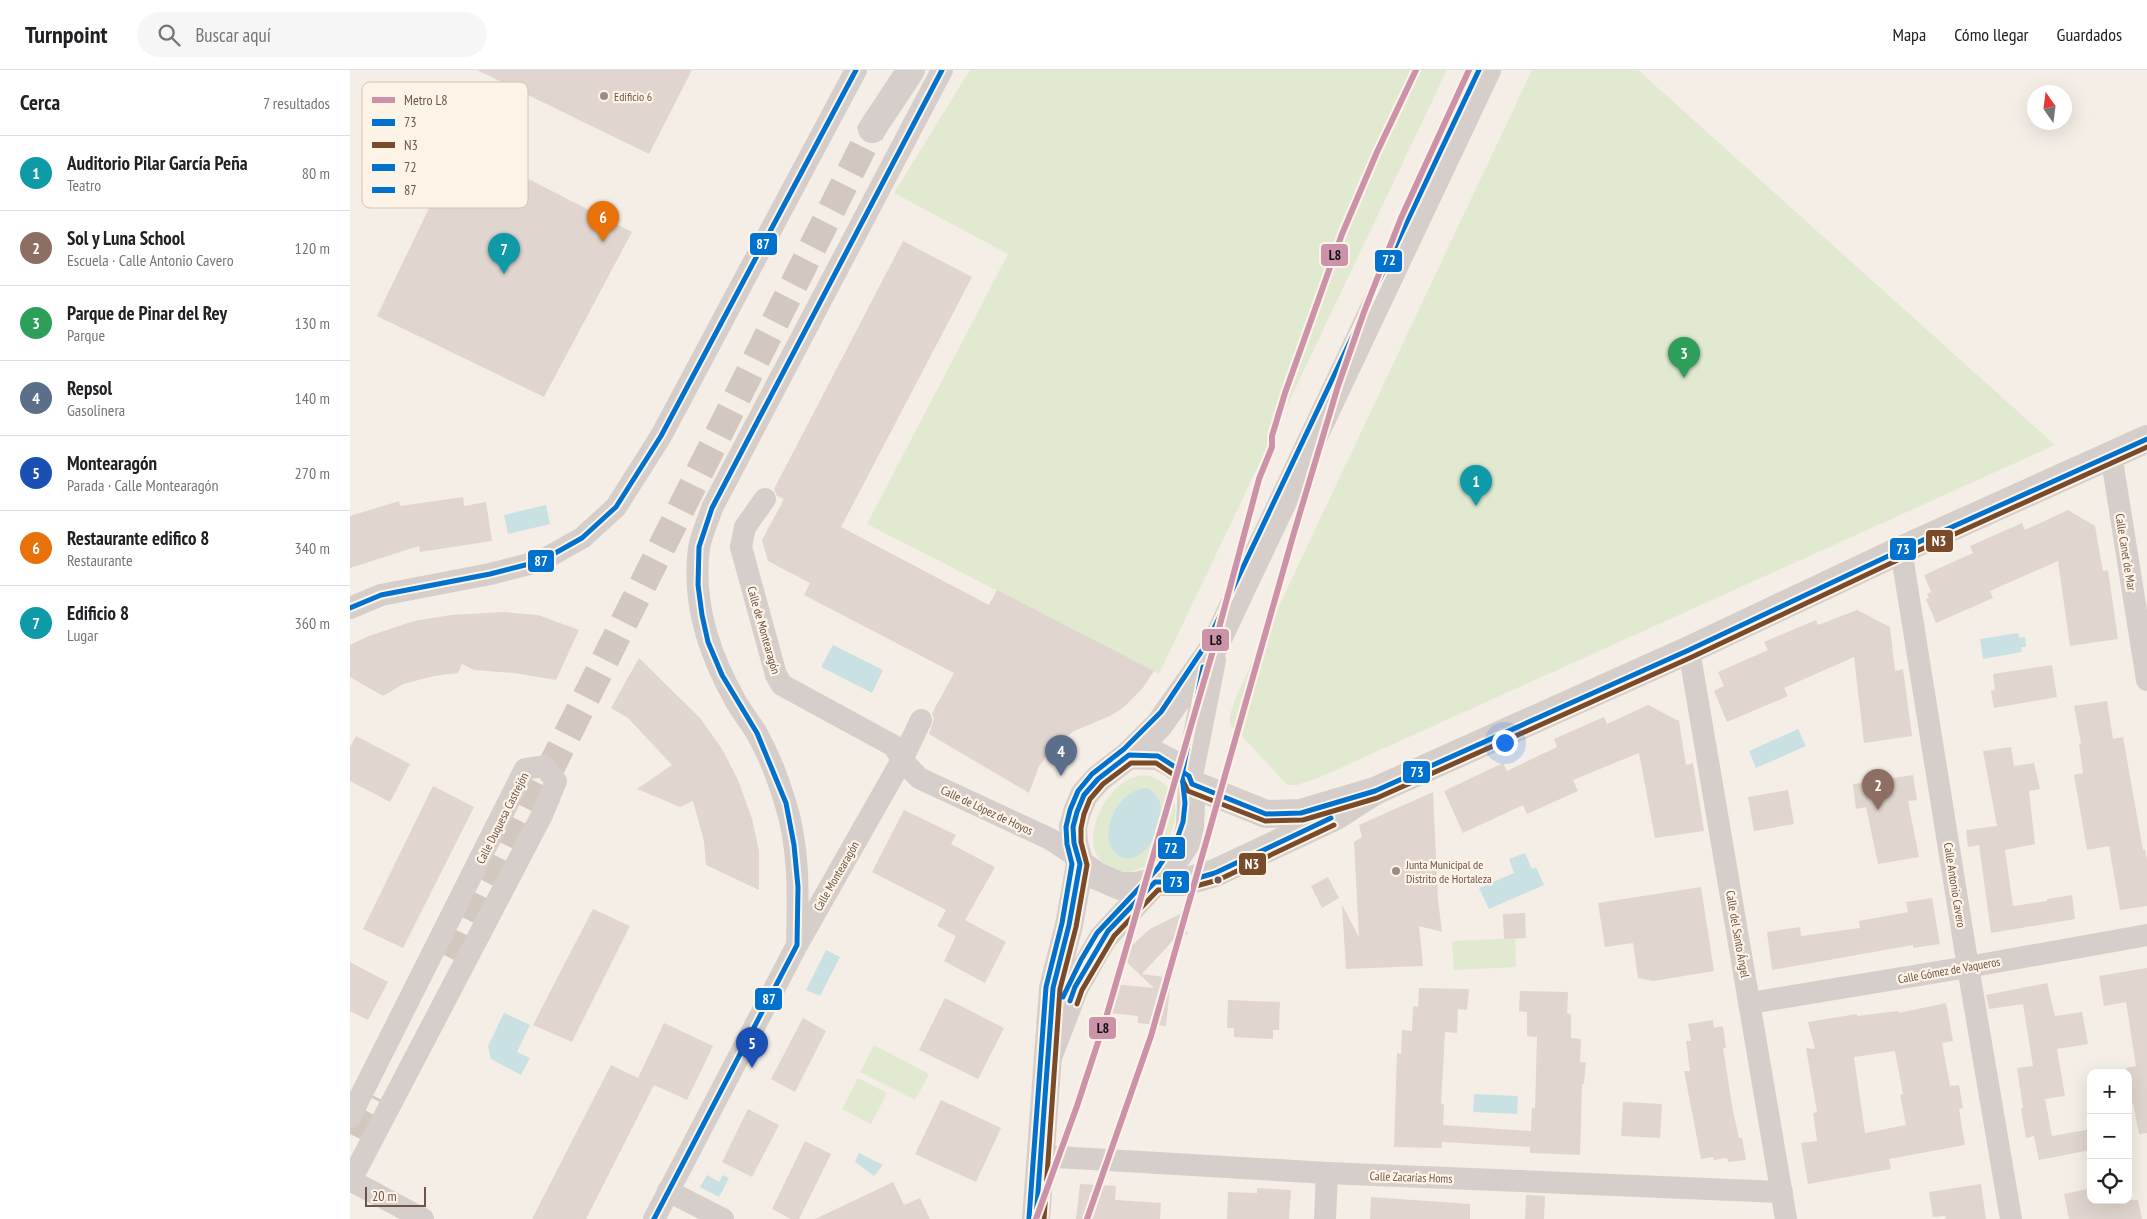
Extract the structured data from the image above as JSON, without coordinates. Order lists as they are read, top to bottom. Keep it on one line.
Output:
{"streets":{"street":["Calle Canet de Mar","Calle de Montearagón","Calle de López de Hoyos","Calle Duquesa Castrejón","Calle Montearagón","Calle Antonio Cavero","Calle del Santo Ángel","Calle Gómez de Vaqueros","Calle Zacarías Homs"]},"crossings":[["Calle de Montearagón","Calle de López de Hoyos"],["Calle de Montearagón","Calle Montearagón"],["Calle de López de Hoyos","Calle Montearagón"],["Calle Antonio Cavero","Calle Gómez de Vaqueros"],["Calle del Santo Ángel","Calle Gómez de Vaqueros"],["Calle del Santo Ángel","Calle Zacarías Homs"]],"places":["Edificio 6","Junta Municipal de Distrito de Hortaleza"],"lines":["metro line L8","transit line 72","transit line 87","transit line 73","transit line N3"],"legend":["Metro L8","73","N3","72","87"],"scale_bar":"20 m","north":"top","page":{"header":"Turnpoint","search":"Buscar aquí","nav":["Mapa","Cómo llegar","Guardados"],"heading":["Cerca","7 resultados"],"list":[{"mark":"1","name":"Auditorio Pilar García Peña","note":"Teatro","value":"80 m"},{"mark":"2","name":"Sol y Luna School","note":"Escuela · Calle Antonio Cavero","value":"120 m"},{"mark":"3","name":"Parque de Pinar del Rey","note":"Parque","value":"130 m"},{"mark":"4","name":"Repsol","note":"Gasolinera","value":"140 m"},{"mark":"5","name":"Montearagón","note":"Parada · Calle Montearagón","value":"270 m"},{"mark":"6","name":"Restaurante edifico 8","note":"Restaurante","value":"340 m"},{"mark":"7","name":"Edificio 8","note":"Lugar","value":"360 m"}],"pins":["6","7","3","1","4","2","5"],"map_buttons":["+","−"],"scale":"20 m"}}
